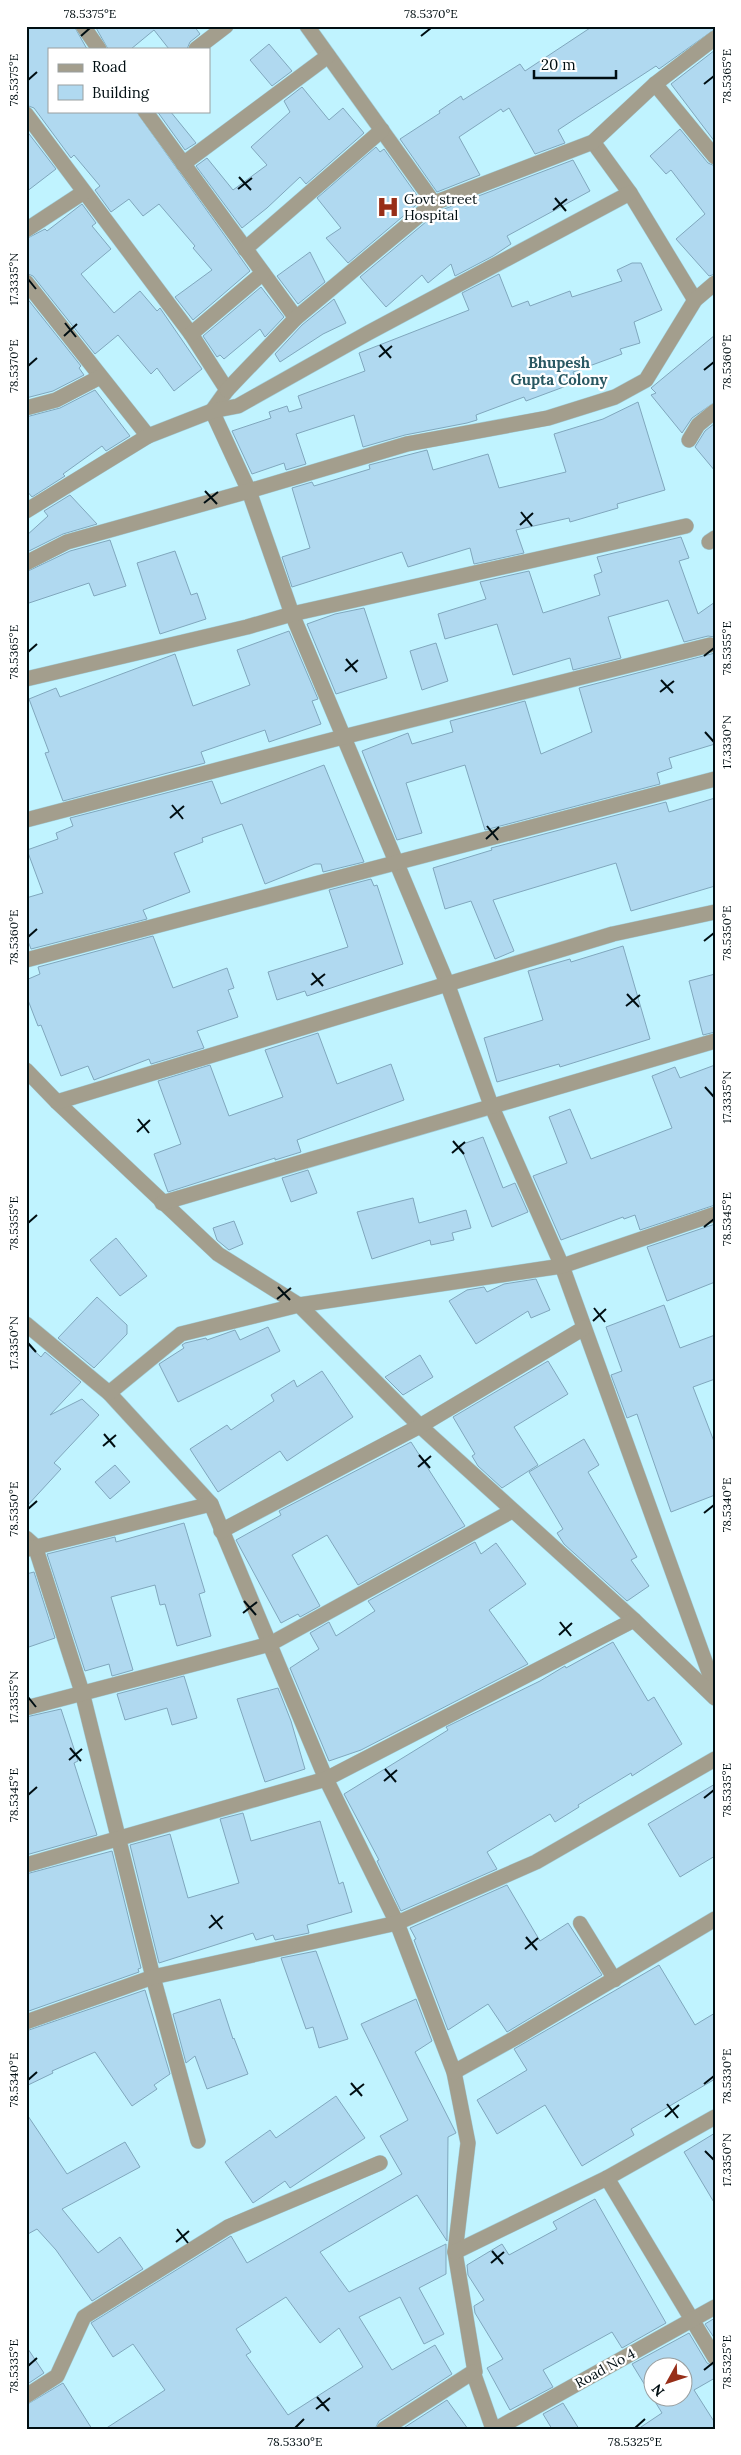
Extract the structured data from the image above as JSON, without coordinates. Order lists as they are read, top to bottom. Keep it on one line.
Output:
{"streets":{"street":["Road No 4"]},"districts":["Bhupesh Gupta Colony"],"places":{"hospital":["Govt street Hospital"]},"legend":["Road","Building"],"scale_bar":"20 m","north":"bottom left","coordinates":["78.5375°E","78.5370°E","78.5365°E","17.3335°N","78.5360°E","78.5355°E","17.3330°N","78.5350°E","78.5345°E","17.3350°N","78.5340°E","17.3355°N","78.5335°E","78.5330°E","78.5325°E"]}
